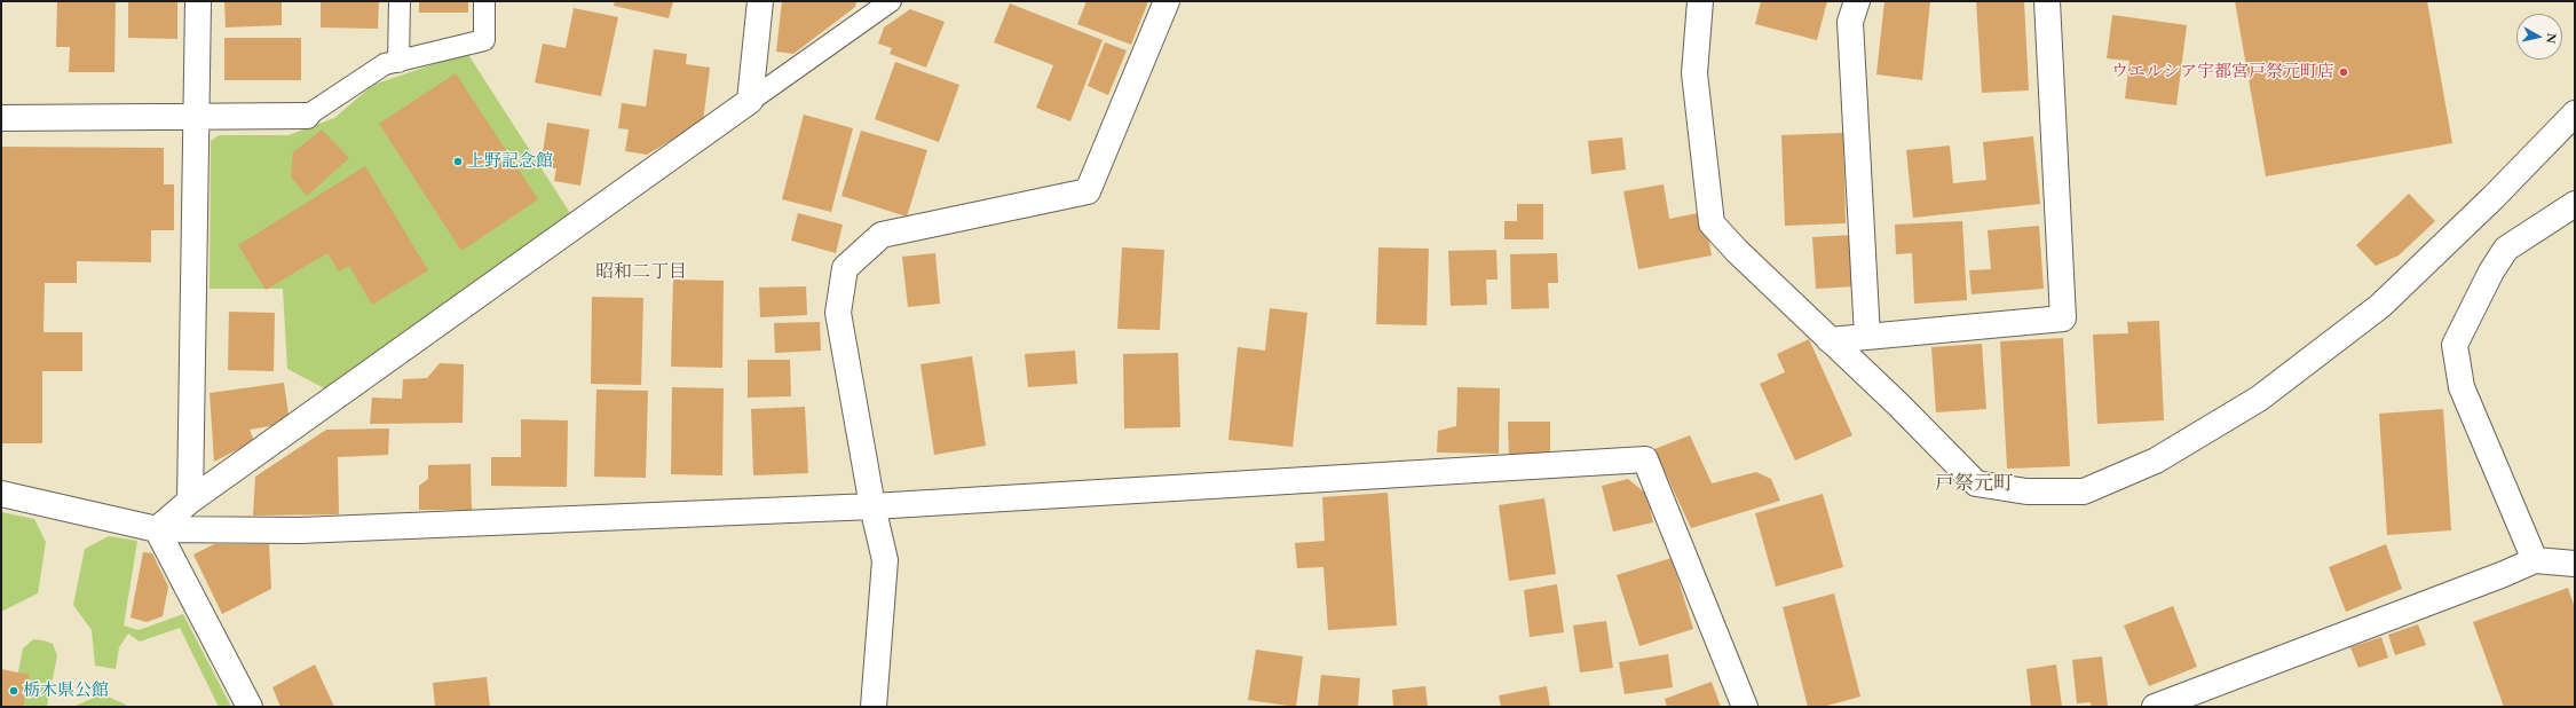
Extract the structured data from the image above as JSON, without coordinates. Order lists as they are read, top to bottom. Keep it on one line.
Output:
{"districts":["昭和二丁目","戸祭元町"],"places":["ウエルシア宇都宮戸祭元町店","上野記念館","栃木県公館"],"north":"right"}
